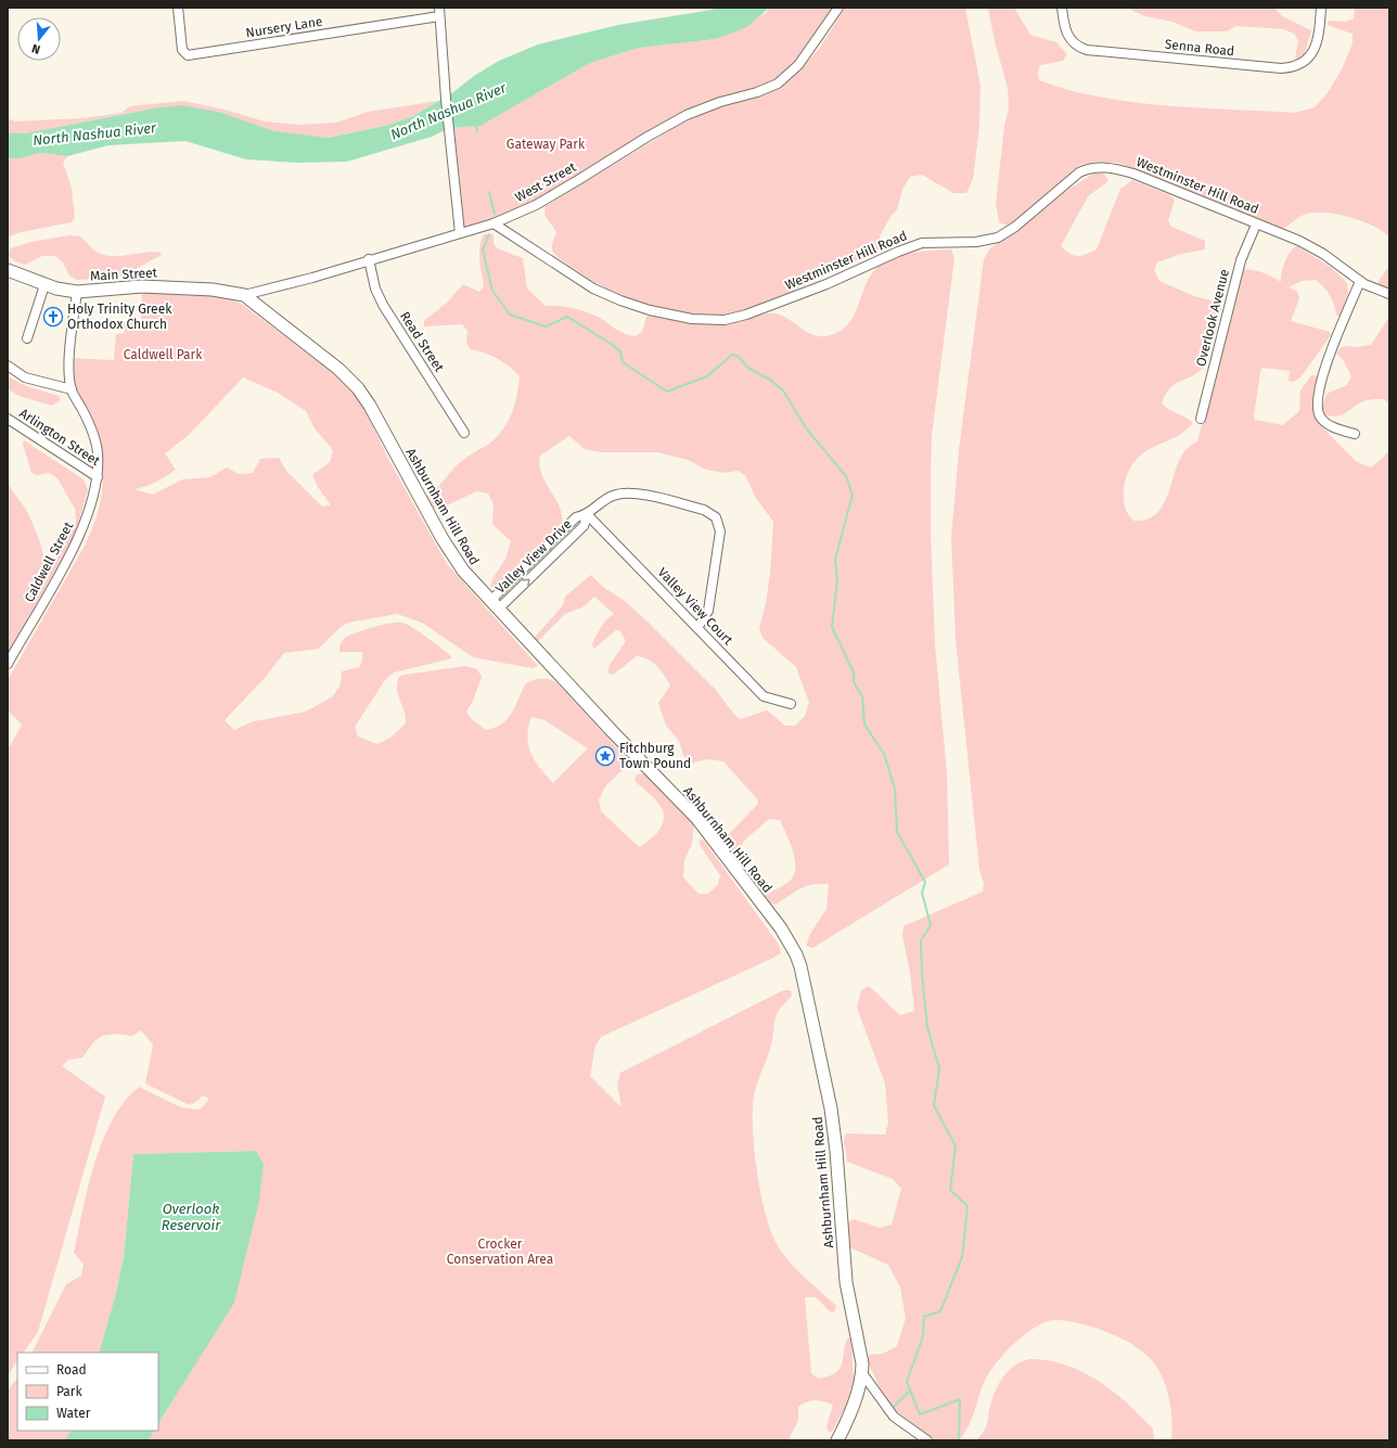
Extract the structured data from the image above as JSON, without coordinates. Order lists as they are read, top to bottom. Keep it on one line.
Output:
{"streets":{"street":["Nursery Lane","Senna Road","West Street","Westminster Hill Road","Main Street","Overlook Avenue","Read Street","Arlington Street","Ashburnham Hill Road","Valley View Drive","Caldwell Street","Valley View Court"]},"crossings":[["West Street","Westminster Hill Road"],["West Street","Main Street"],["West Street","Read Street"],["West Street","Ashburnham Hill Road"],["Westminster Hill Road","Overlook Avenue"],["Main Street","Ashburnham Hill Road"],["Main Street","Caldwell Street"],["Arlington Street","Caldwell Street"],["Ashburnham Hill Road","Valley View Drive"],["Valley View Drive","Valley View Court"]],"water":["North Nashua River","Overlook Reservoir"],"parks":["Gateway Park","Caldwell Park","Crocker Conservation Area"],"places":{"church":["Holy Trinity Greek Orthodox Church"],"place":["Fitchburg Town Pound"]},"legend":["Road","Park","Water"],"north":"bottom"}
